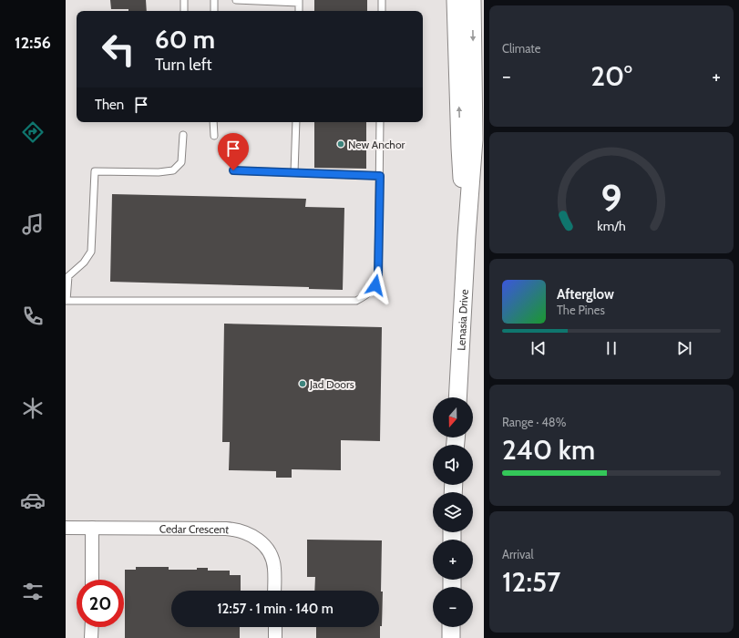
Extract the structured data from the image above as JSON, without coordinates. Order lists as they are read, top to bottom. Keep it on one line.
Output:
{"streets":{"main road":["Lenasia Drive"],"street":["Cedar Crescent"]},"places":["New Anchor","Jad Doors"],"north":"bottom","page":{"tabs":"12:56","tile":["Climate",["Range · 48%","240 km"],["Arrival","12:57"]],"turn":["60 m","Turn left"],"heat":["−","20°","+"],"then":"Then","song":["Afterglow","The Pines"],"map_buttons":["+","−"],"limit":"20","trip":"12:57 · 1 min · 140 m","gauge":["9","km/h"]}}
